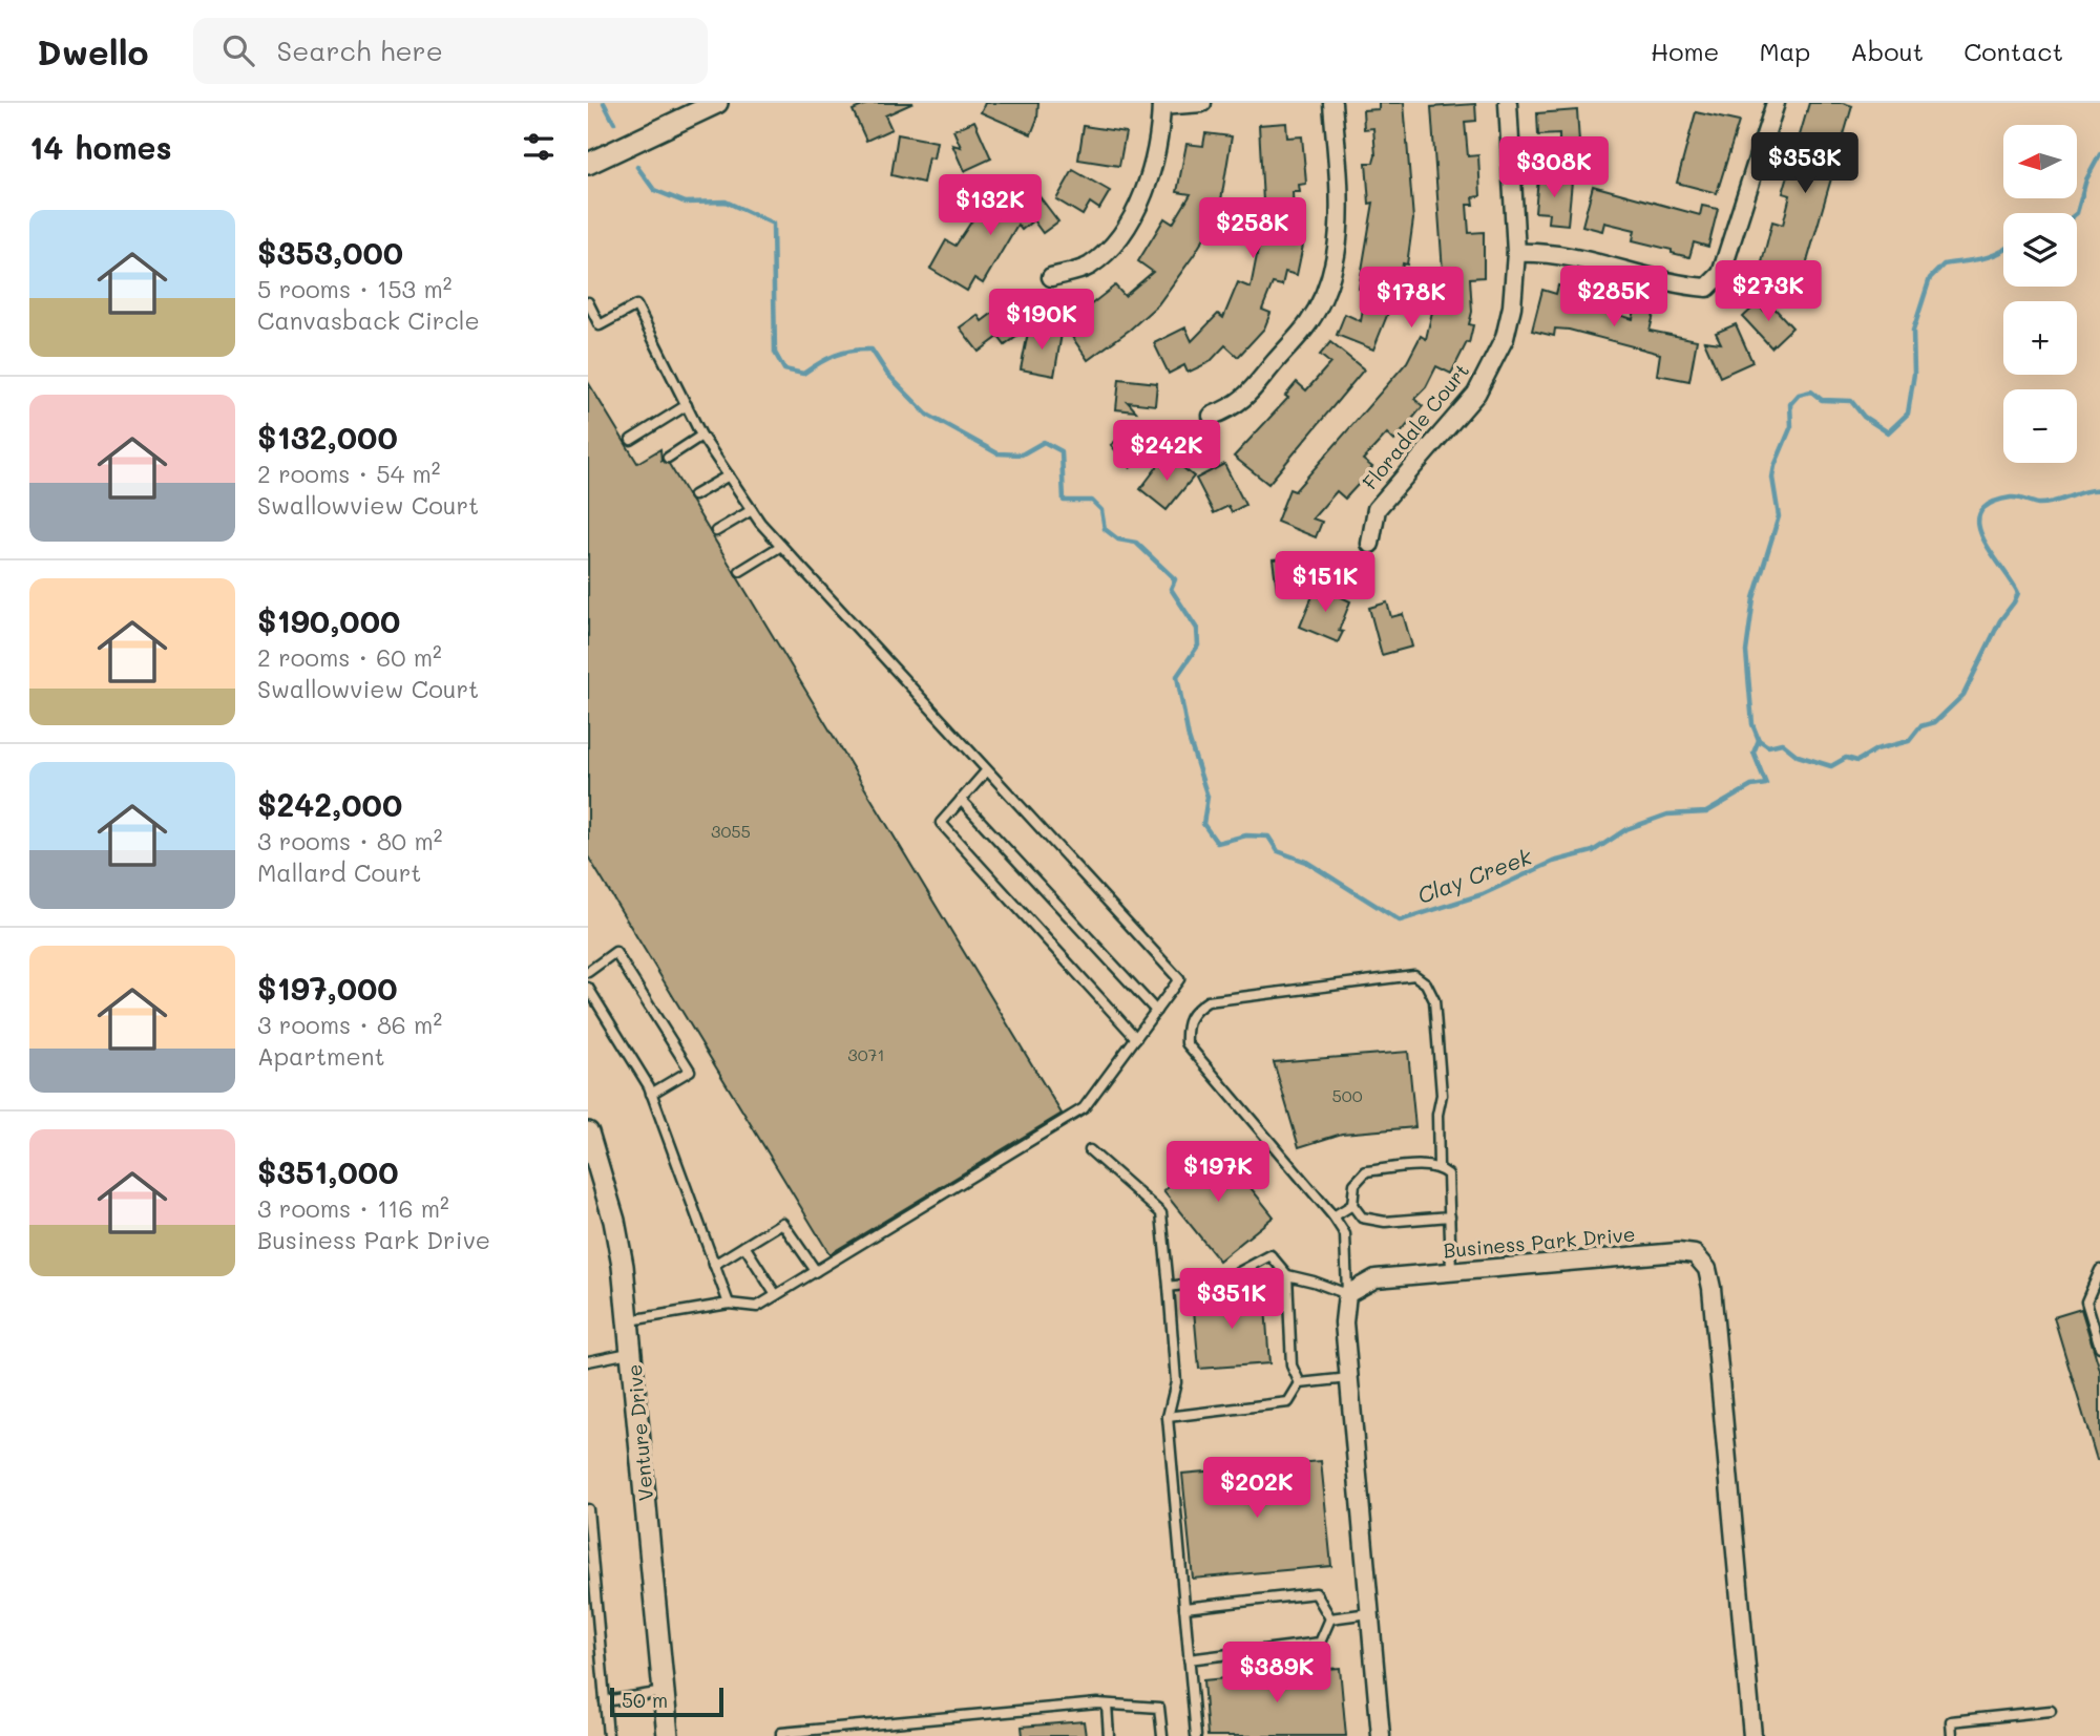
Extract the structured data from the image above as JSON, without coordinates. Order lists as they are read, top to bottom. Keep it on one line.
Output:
{"streets":{"street":["Floradale Court","Business Park Drive","Venture Drive"]},"water":["Clay Creek"],"house_numbers":["3055","3071","500"],"scale_bar":"50 m","north":"left","page":{"header":"Dwello","search":"Search here","nav":["Home","Map","About","Contact"],"heading":"14 homes","map_buttons":["+","−"],"price":["$353K","$308K","$132K","$258K","$273K","$285K","$178K","$190K","$242K","$151K","$197K","$351K","$202K","$389K"],"list":[{"name":"$353,000","note":"5 rooms · 153 m² · Canvasback Circle"},{"name":"$132,000","note":"2 rooms · 54 m² · Swallowview Court"},{"name":"$190,000","note":"2 rooms · 60 m² · Swallowview Court"},{"name":"$242,000","note":"3 rooms · 80 m² · Mallard Court"},{"name":"$197,000","note":"3 rooms · 86 m² · Apartment"},{"name":"$351,000","note":"3 rooms · 116 m² · Business Park Drive"}],"scale":"50 m"}}
